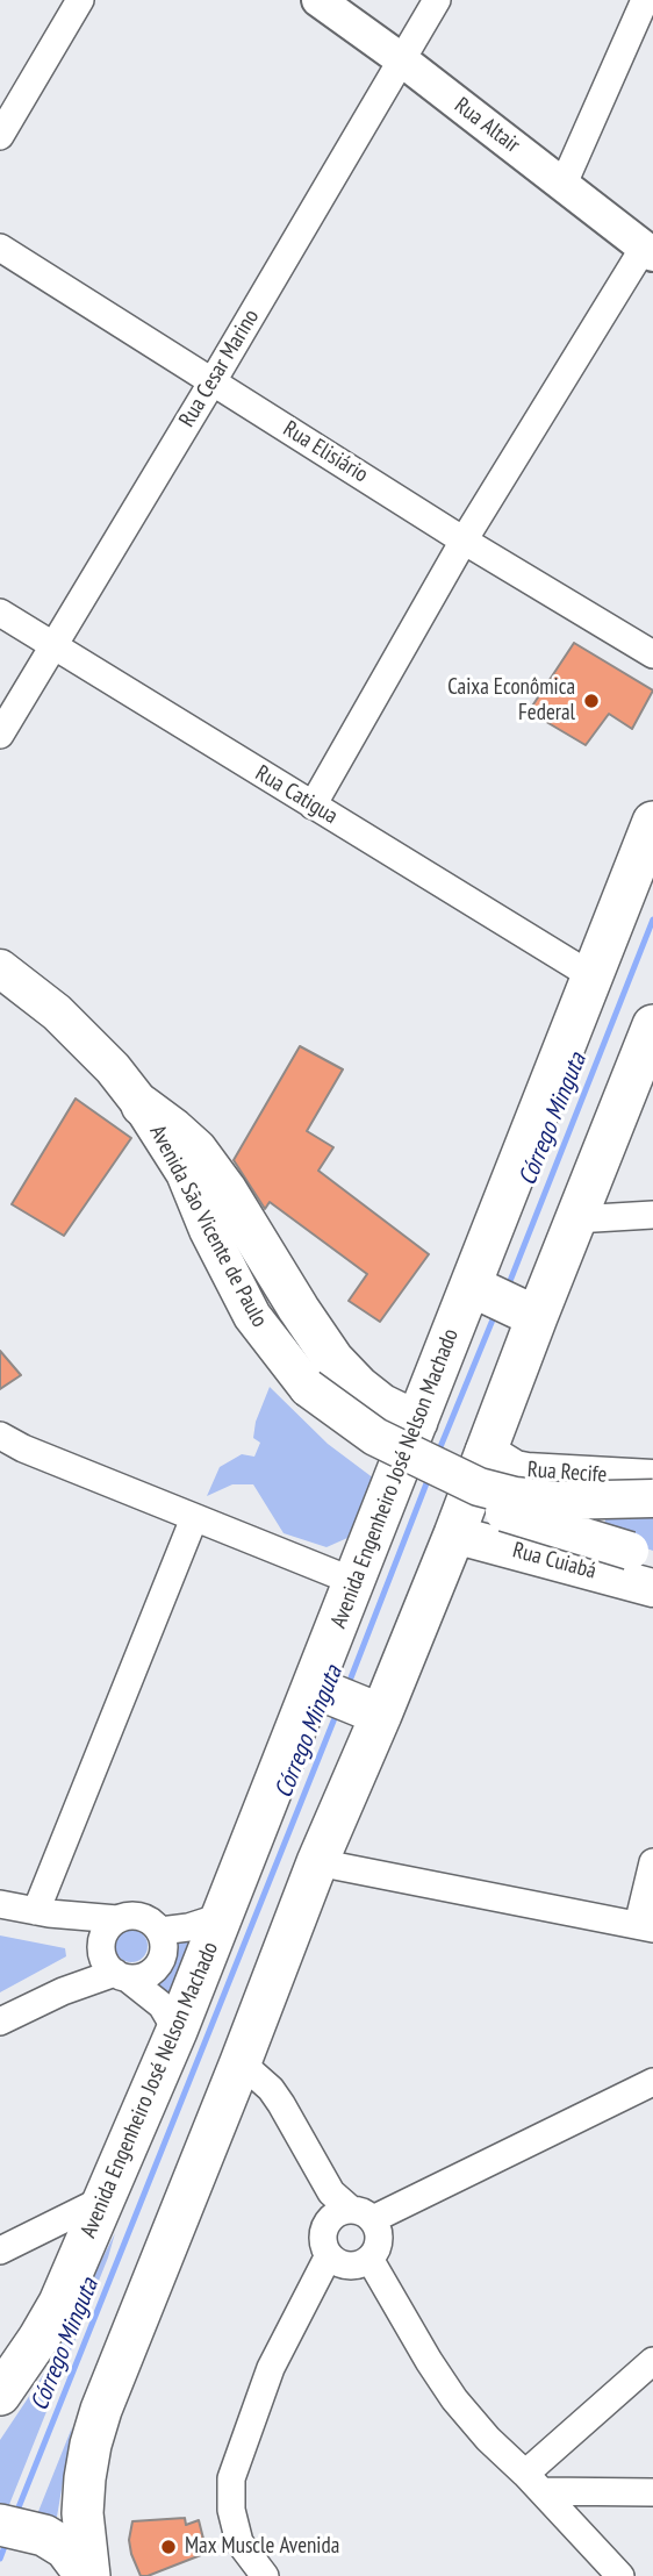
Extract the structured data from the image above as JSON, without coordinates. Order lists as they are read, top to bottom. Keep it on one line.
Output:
{"streets":{"main road":["Avenida São Vicente de Paulo","Rua Recife","Avenida Engenheiro José Nelson Machado","Rua Cuiabá"],"street":["Rua Altair","Rua Cesar Marino","Rua Elisiário","Rua Catigua"]},"crossings":[["Rua Altair","Rua Cesar Marino"],["Rua Cesar Marino","Rua Elisiário"],["Rua Cesar Marino","Rua Catigua"],["Rua Catigua","Avenida Engenheiro José Nelson Machado"],["Rua Recife","Avenida Engenheiro José Nelson Machado"],["Avenida Engenheiro José Nelson Machado","Rua Cuiabá"]],"water":["Córrego Minguta"],"places":["Caixa Econômica Federal","Max Muscle Avenida"]}
